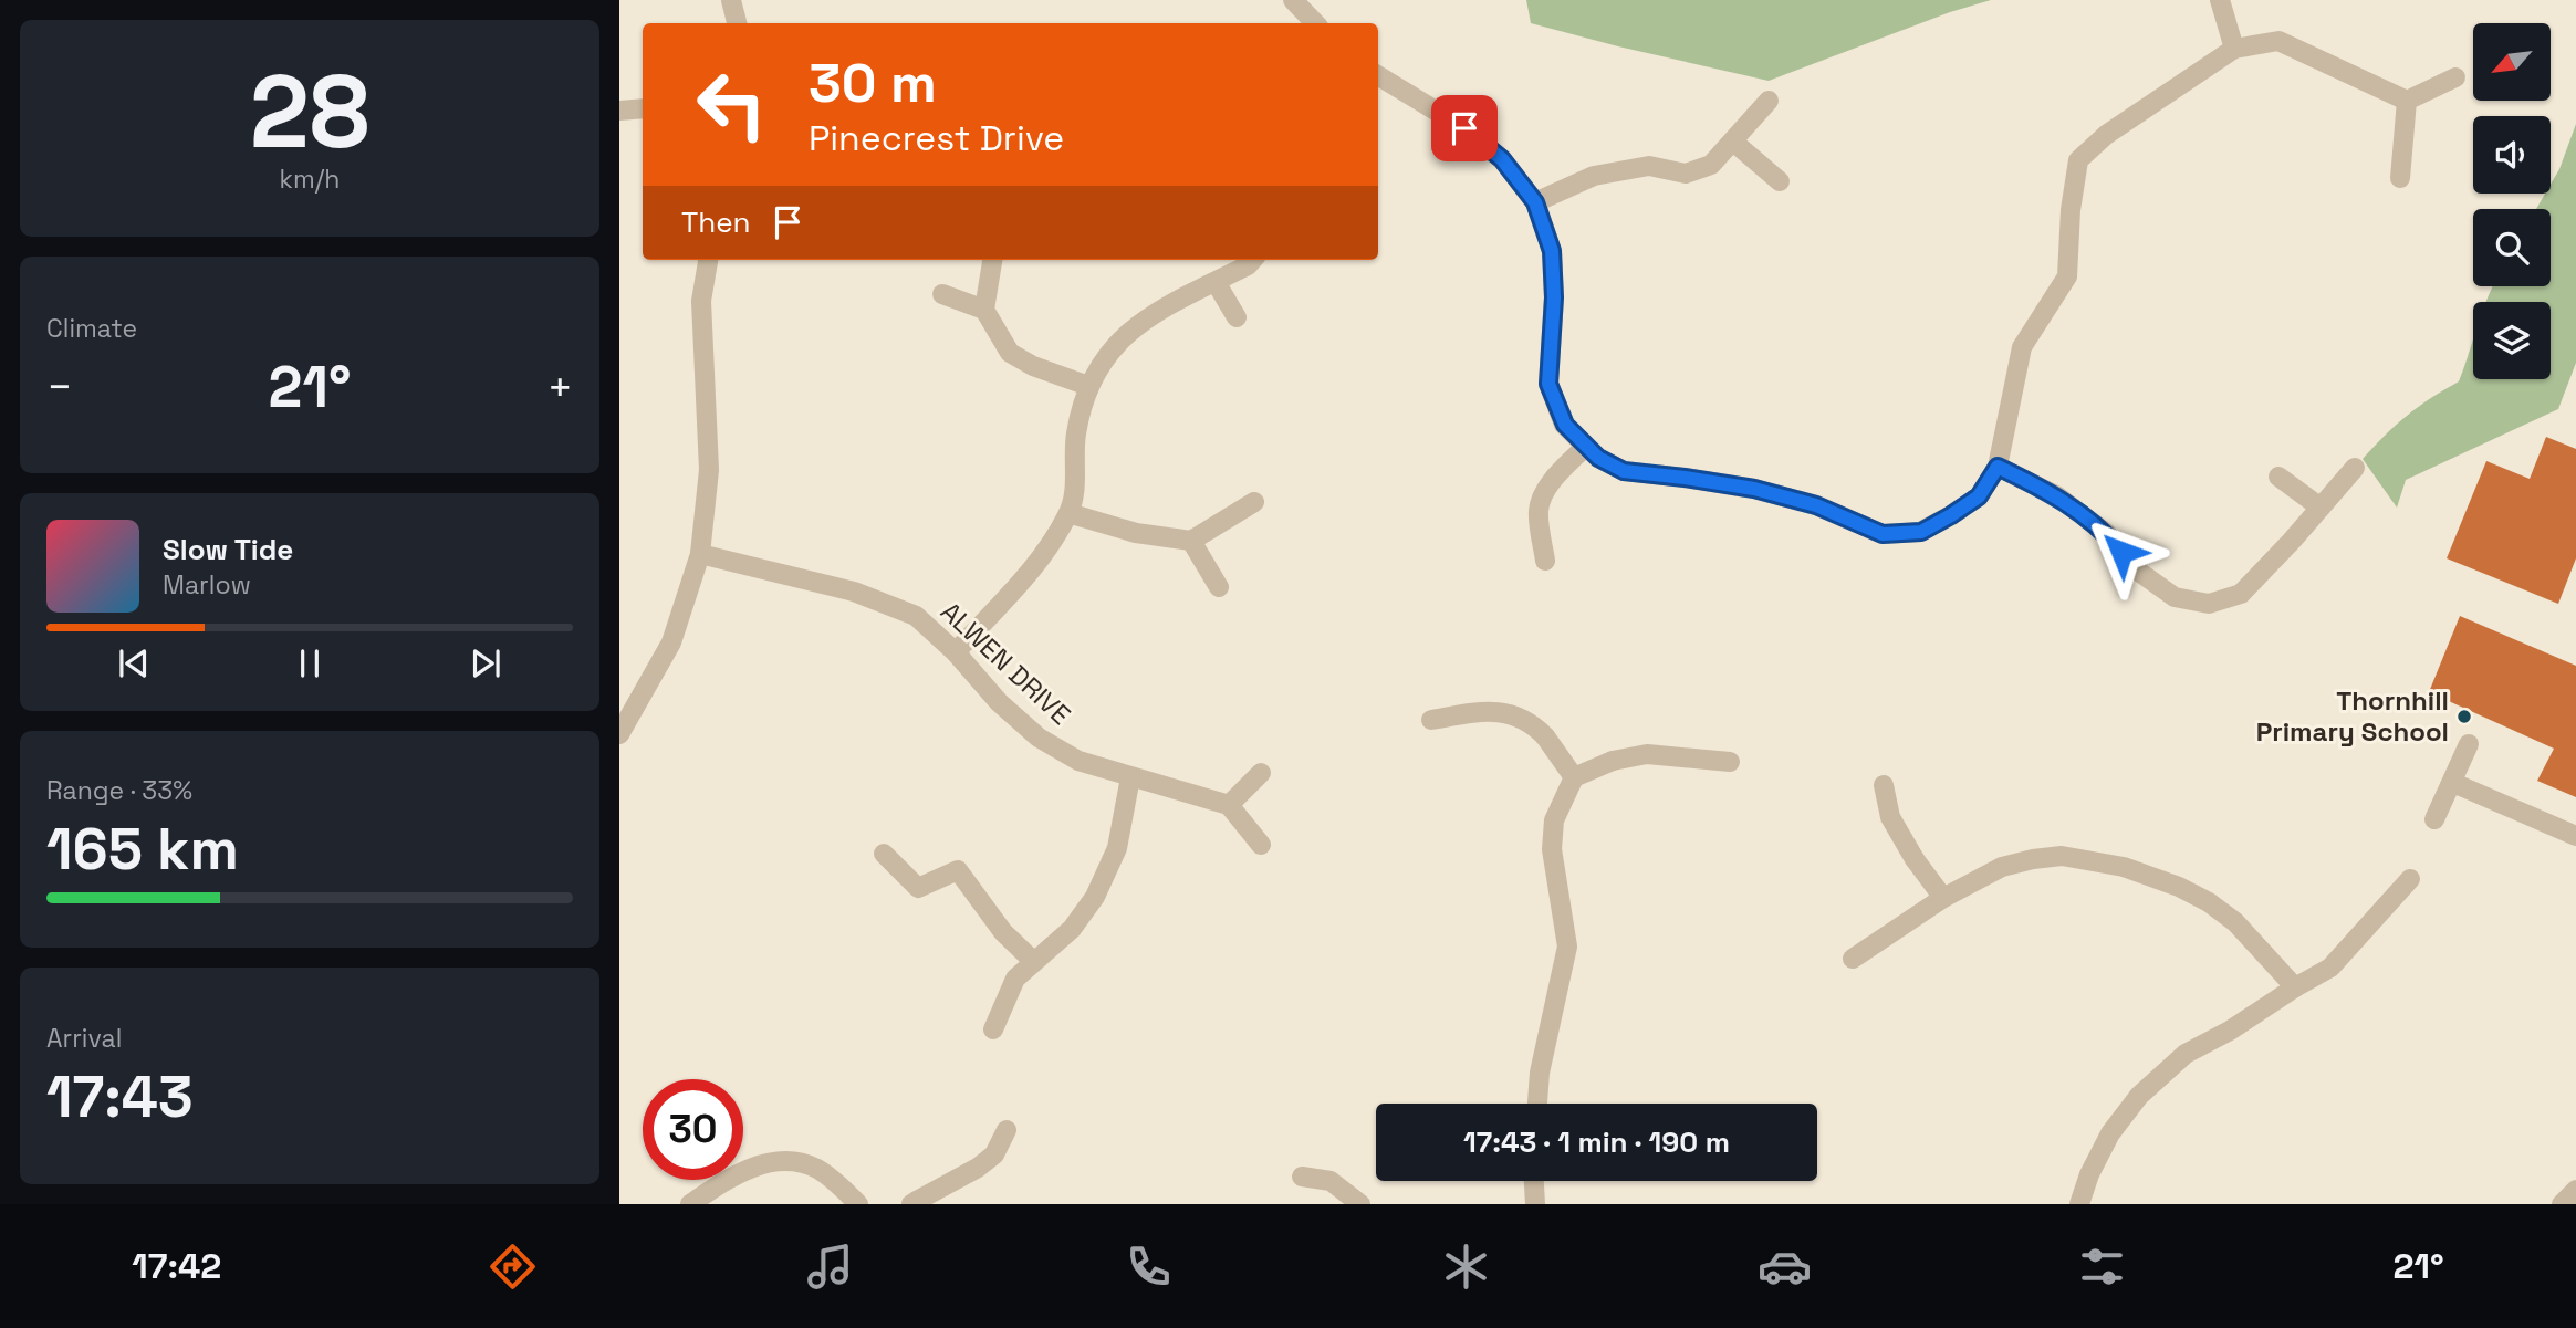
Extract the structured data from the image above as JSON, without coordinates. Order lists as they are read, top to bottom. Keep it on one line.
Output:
{"streets":{"street":["ALWEN DRIVE"]},"places":["Thornhill Primary School"],"north":"bottom left","page":{"tile":[["28","km/h"],"Climate",["Range · 33%","165 km"],["Arrival","17:43"]],"turn":["30 m","Pinecrest Drive"],"then":"Then","heat":["−","21°","+"],"song":["Slow Tide","Marlow"],"limit":"30","trip":"17:43 · 1 min · 190 m","tabs":["17:42","21°"]}}
